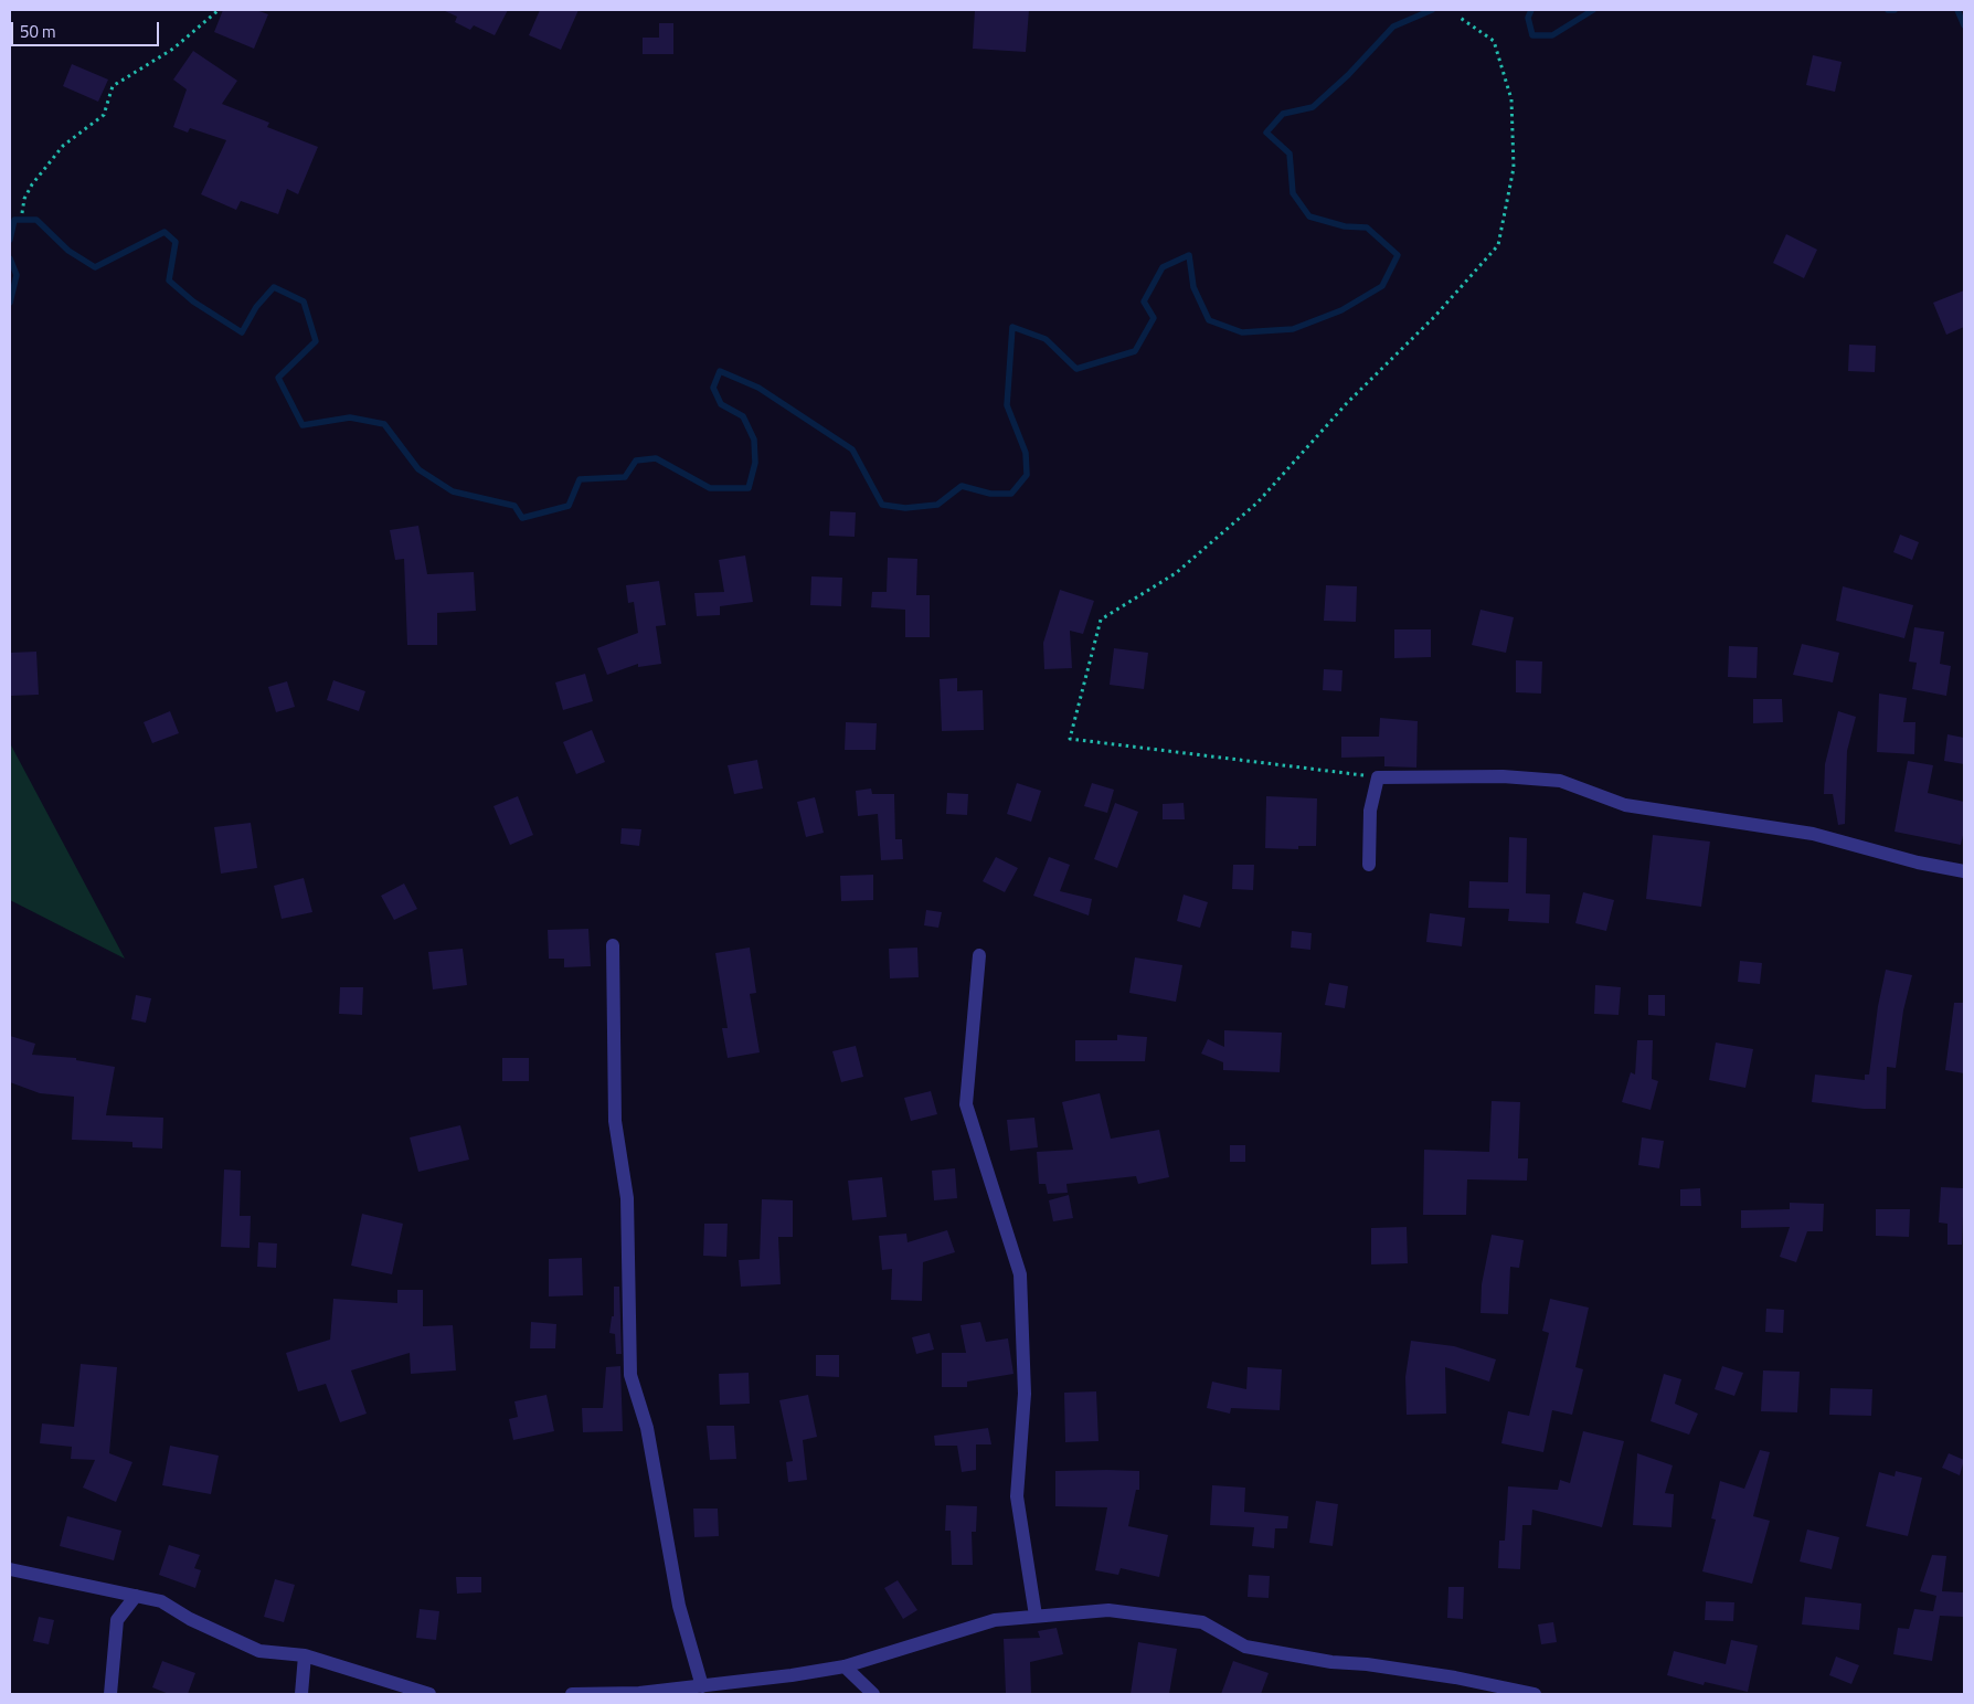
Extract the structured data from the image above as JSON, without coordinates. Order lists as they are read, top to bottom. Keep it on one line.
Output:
{"scale_bar":"50 m"}
